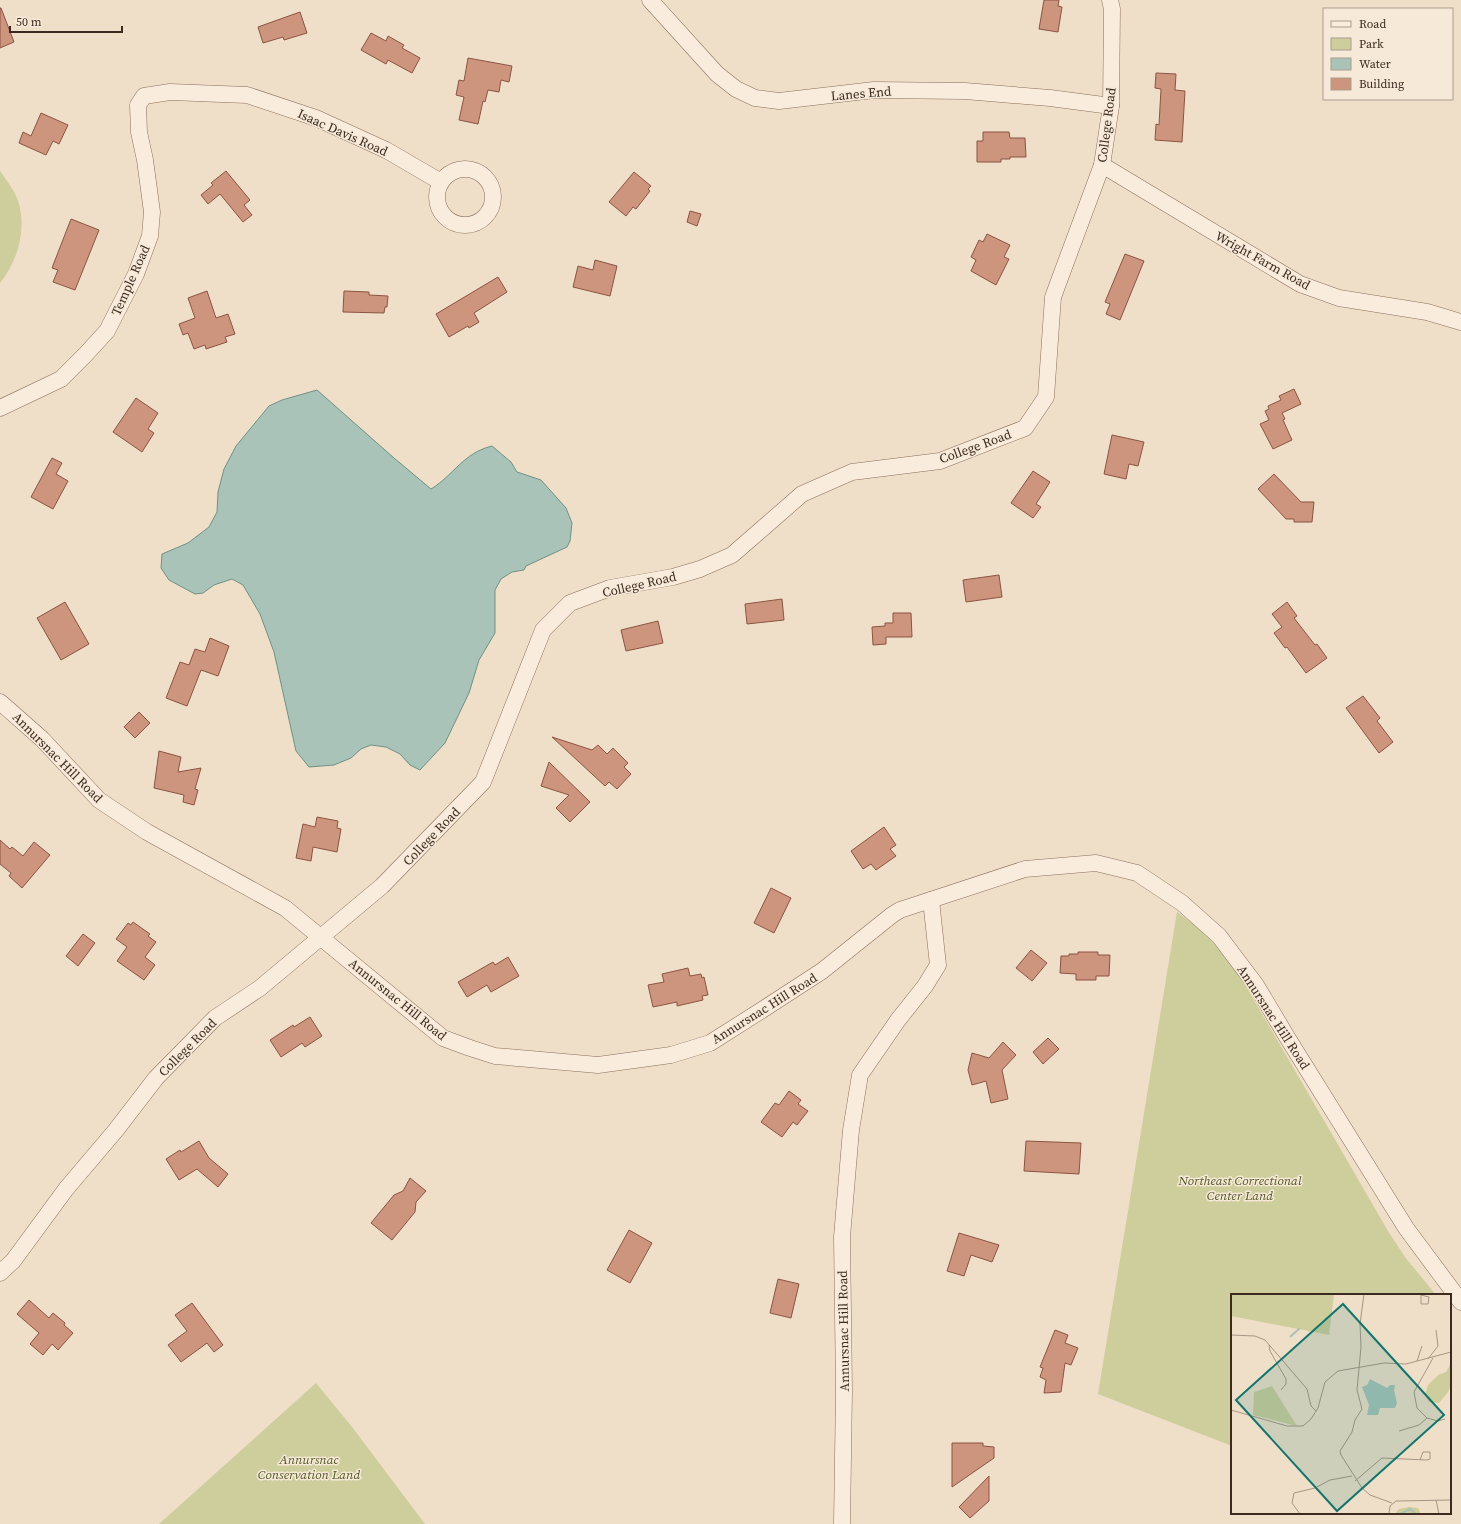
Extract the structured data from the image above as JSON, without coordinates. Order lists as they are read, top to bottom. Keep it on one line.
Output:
{"streets":{"street":["Lanes End","College Road","Isaac Davis Road","Wright Farm Road","Temple Road","Annursnac Hill Road"]},"crossings":[["Lanes End","College Road"],["College Road","Wright Farm Road"],["College Road","Annursnac Hill Road"],["Isaac Davis Road","Temple Road"]],"parks":["Northeast Correctional Center Land","Annursnac Conservation Land"],"legend":["Road","Park","Water","Building"],"scale_bar":"50 m"}
